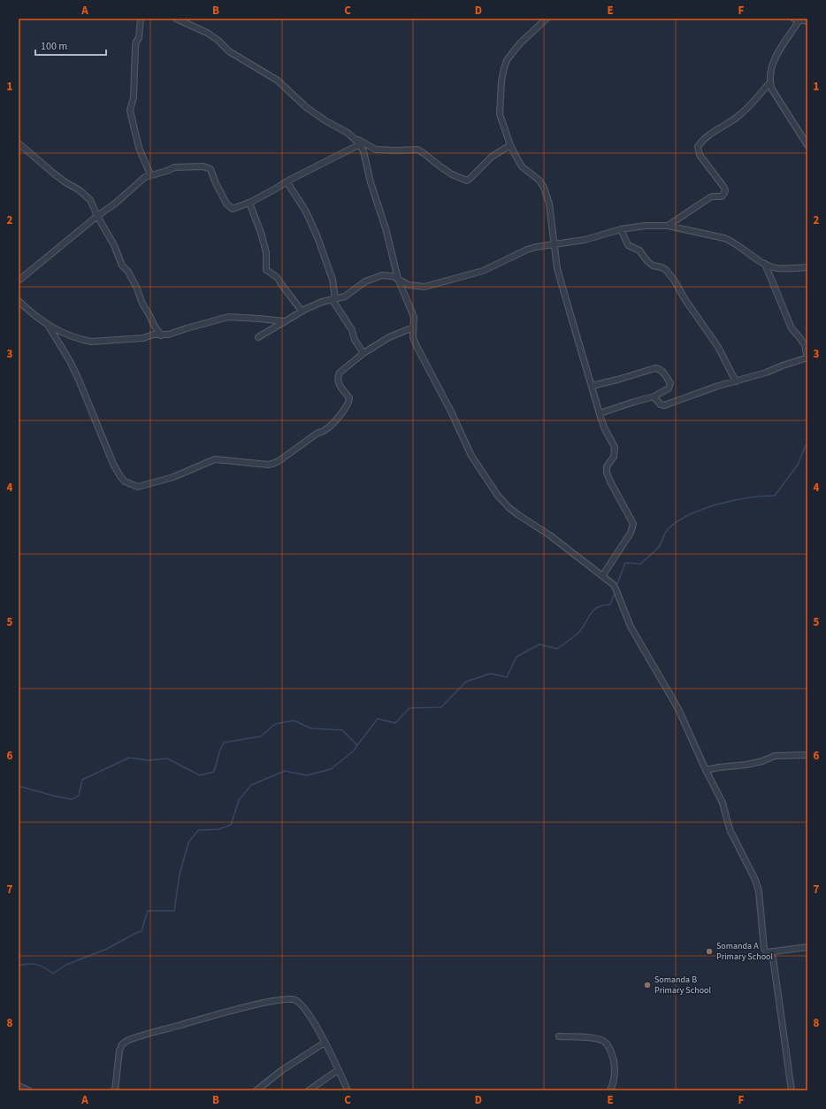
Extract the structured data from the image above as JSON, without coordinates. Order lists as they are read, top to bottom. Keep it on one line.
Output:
{"places":["Somanda A Primary School","Somanda B Primary School"],"scale_bar":"100 m","grid":{"columns":["A","B","C","D","E","F"],"rows":["1","2","3","4","5","6","7","8"]}}
